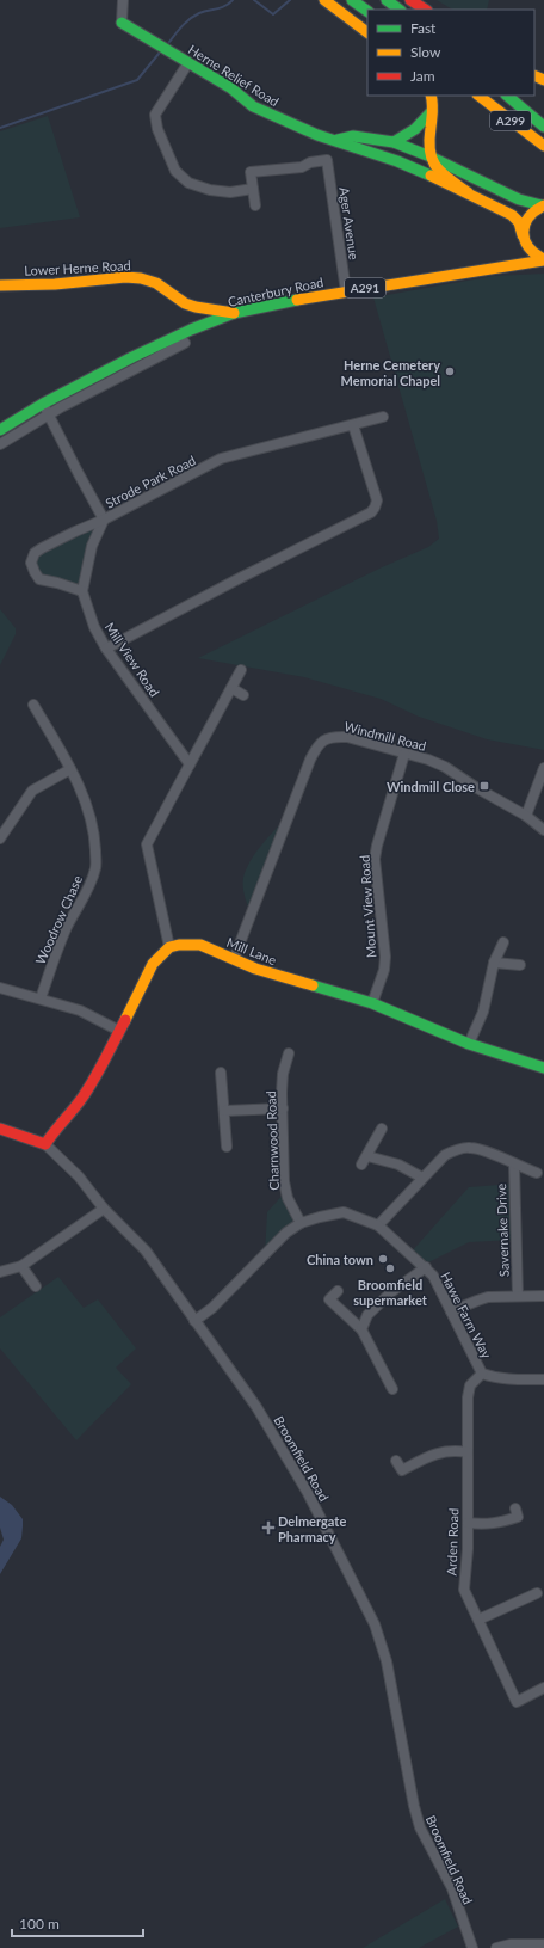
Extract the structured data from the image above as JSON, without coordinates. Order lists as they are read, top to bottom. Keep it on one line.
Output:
{"streets":{"main road":["Herne Relief Road","A299","Lower Herne Road","A291","Canterbury Road","Mill Lane"],"street":["Ager Avenue","Strode Park Road","Mill View Road","Windmill Road","Mount View Road","Woodrow Chase","Charnwood Road","Savernake Drive","Hawe Farm Way","Broomfield Road","Arden Road"]},"crossings":[["Herne Relief Road","Canterbury Road"],["Ager Avenue","Canterbury Road"],["Lower Herne Road","Canterbury Road"],["Strode Park Road","Mill View Road"],["Windmill Road","Mount View Road"],["Windmill Road","Mill Lane"],["Mount View Road","Mill Lane"],["Charnwood Road","Hawe Farm Way"],["Savernake Drive","Hawe Farm Way"],["Hawe Farm Way","Broomfield Road"],["Hawe Farm Way","Arden Road"]],"places":{"other":["Herne Cemetery Memorial Chapel","China town","Broomfield supermarket"],"transit":["Windmill Close"],"health":["Delmergate Pharmacy"]},"legend":["Fast","Slow","Jam"],"scale_bar":"100 m"}
